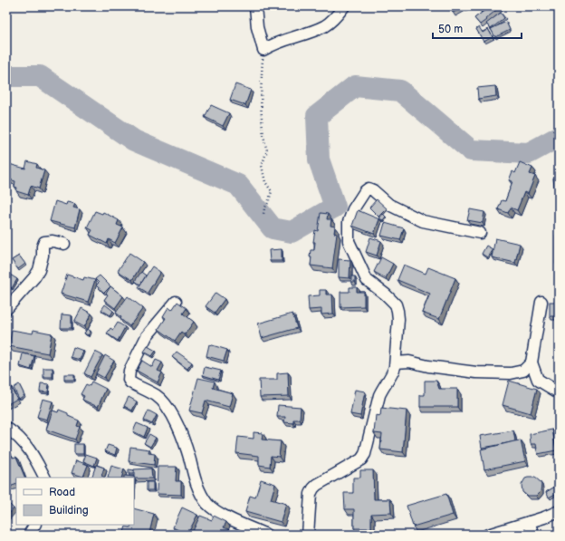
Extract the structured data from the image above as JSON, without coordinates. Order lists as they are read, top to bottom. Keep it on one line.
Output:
{"legend":["Road","Building"],"scale_bar":"50 m"}
